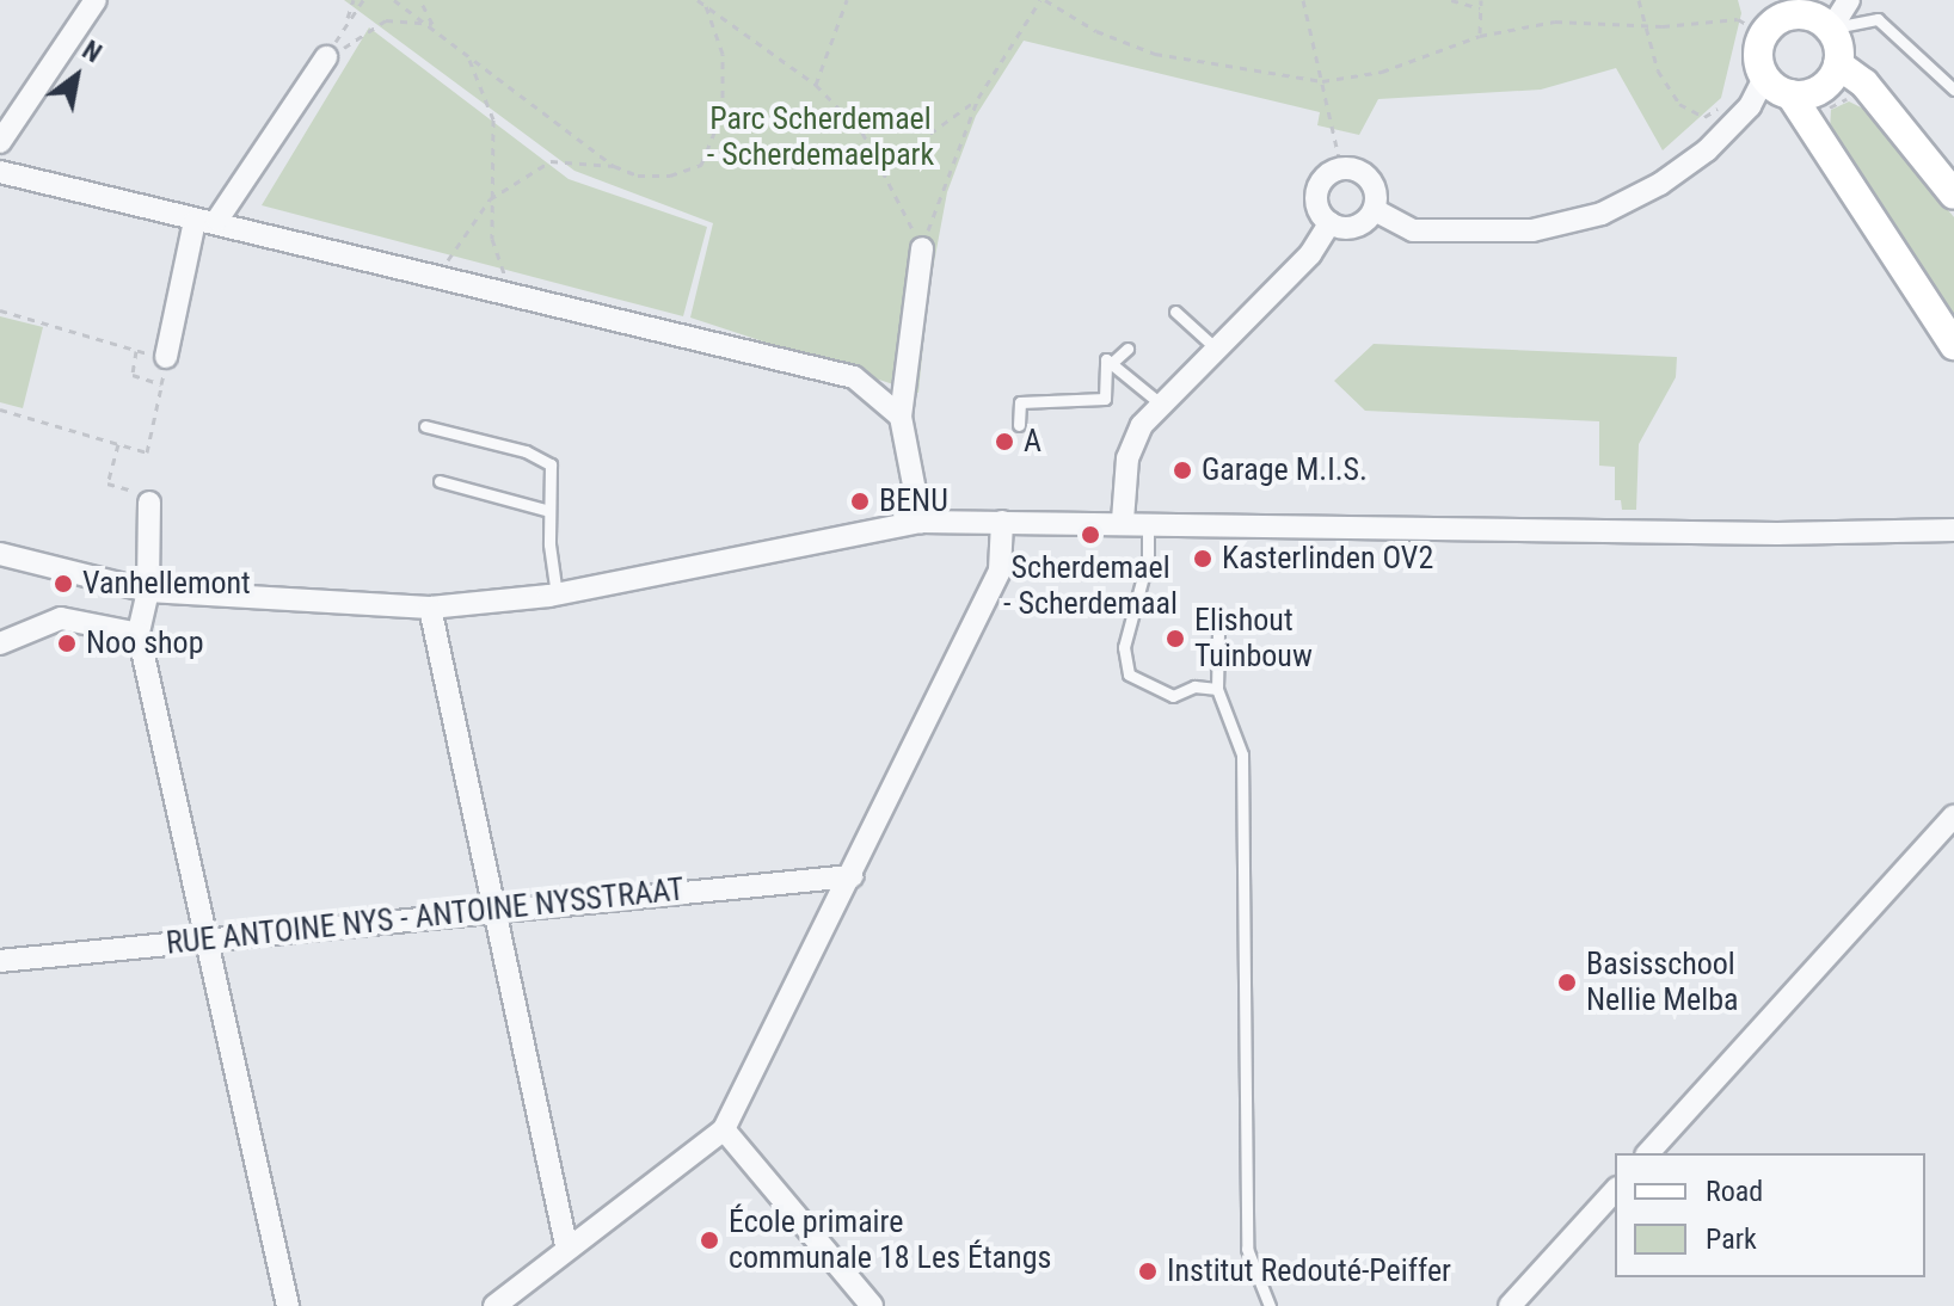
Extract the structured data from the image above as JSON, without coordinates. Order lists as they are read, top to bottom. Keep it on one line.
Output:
{"streets":{"street":["RUE ANTOINE NYS - ANTOINE NYSSTRAAT"]},"parks":["Parc Scherdemael - Scherdemaelpark"],"places":["A","Garage M.I.S.","BENU","Scherdemael - Scherdemaal","Kasterlinden OV2","Vanhellemont","Elishout Tuinbouw","Noo shop","Basisschool Nellie Melba","École primaire communale 18 Les Étangs","Institut Redouté-Peiffer"],"legend":["Road","Park"],"north":"top right"}
